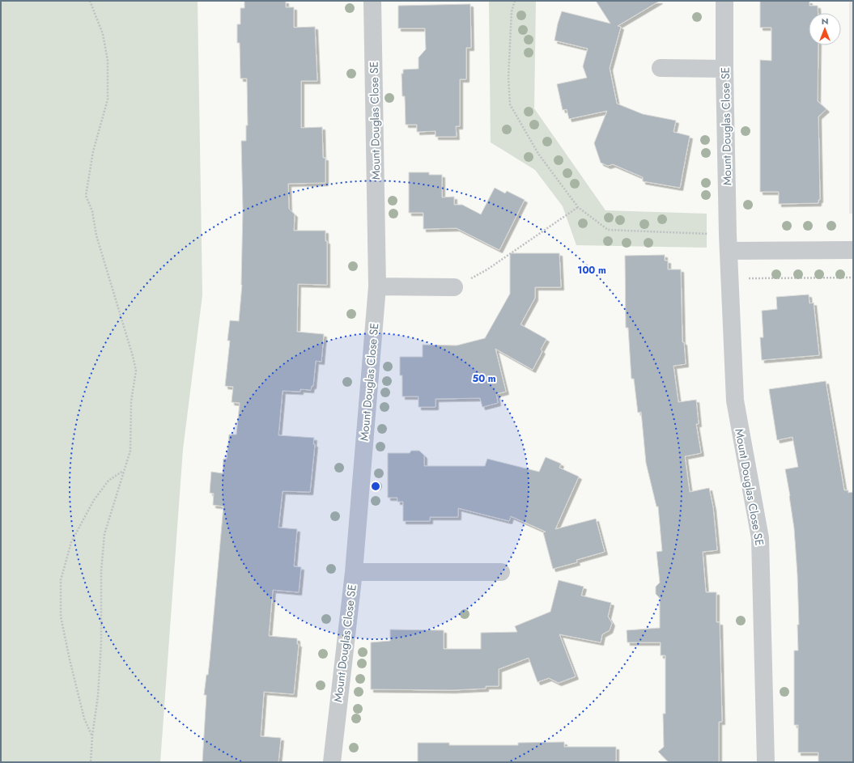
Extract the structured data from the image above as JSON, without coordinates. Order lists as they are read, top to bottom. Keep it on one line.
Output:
{"streets":{"street":["Mount Douglas Close SE"]},"north":"top","rings":["100 m","50 m"]}
